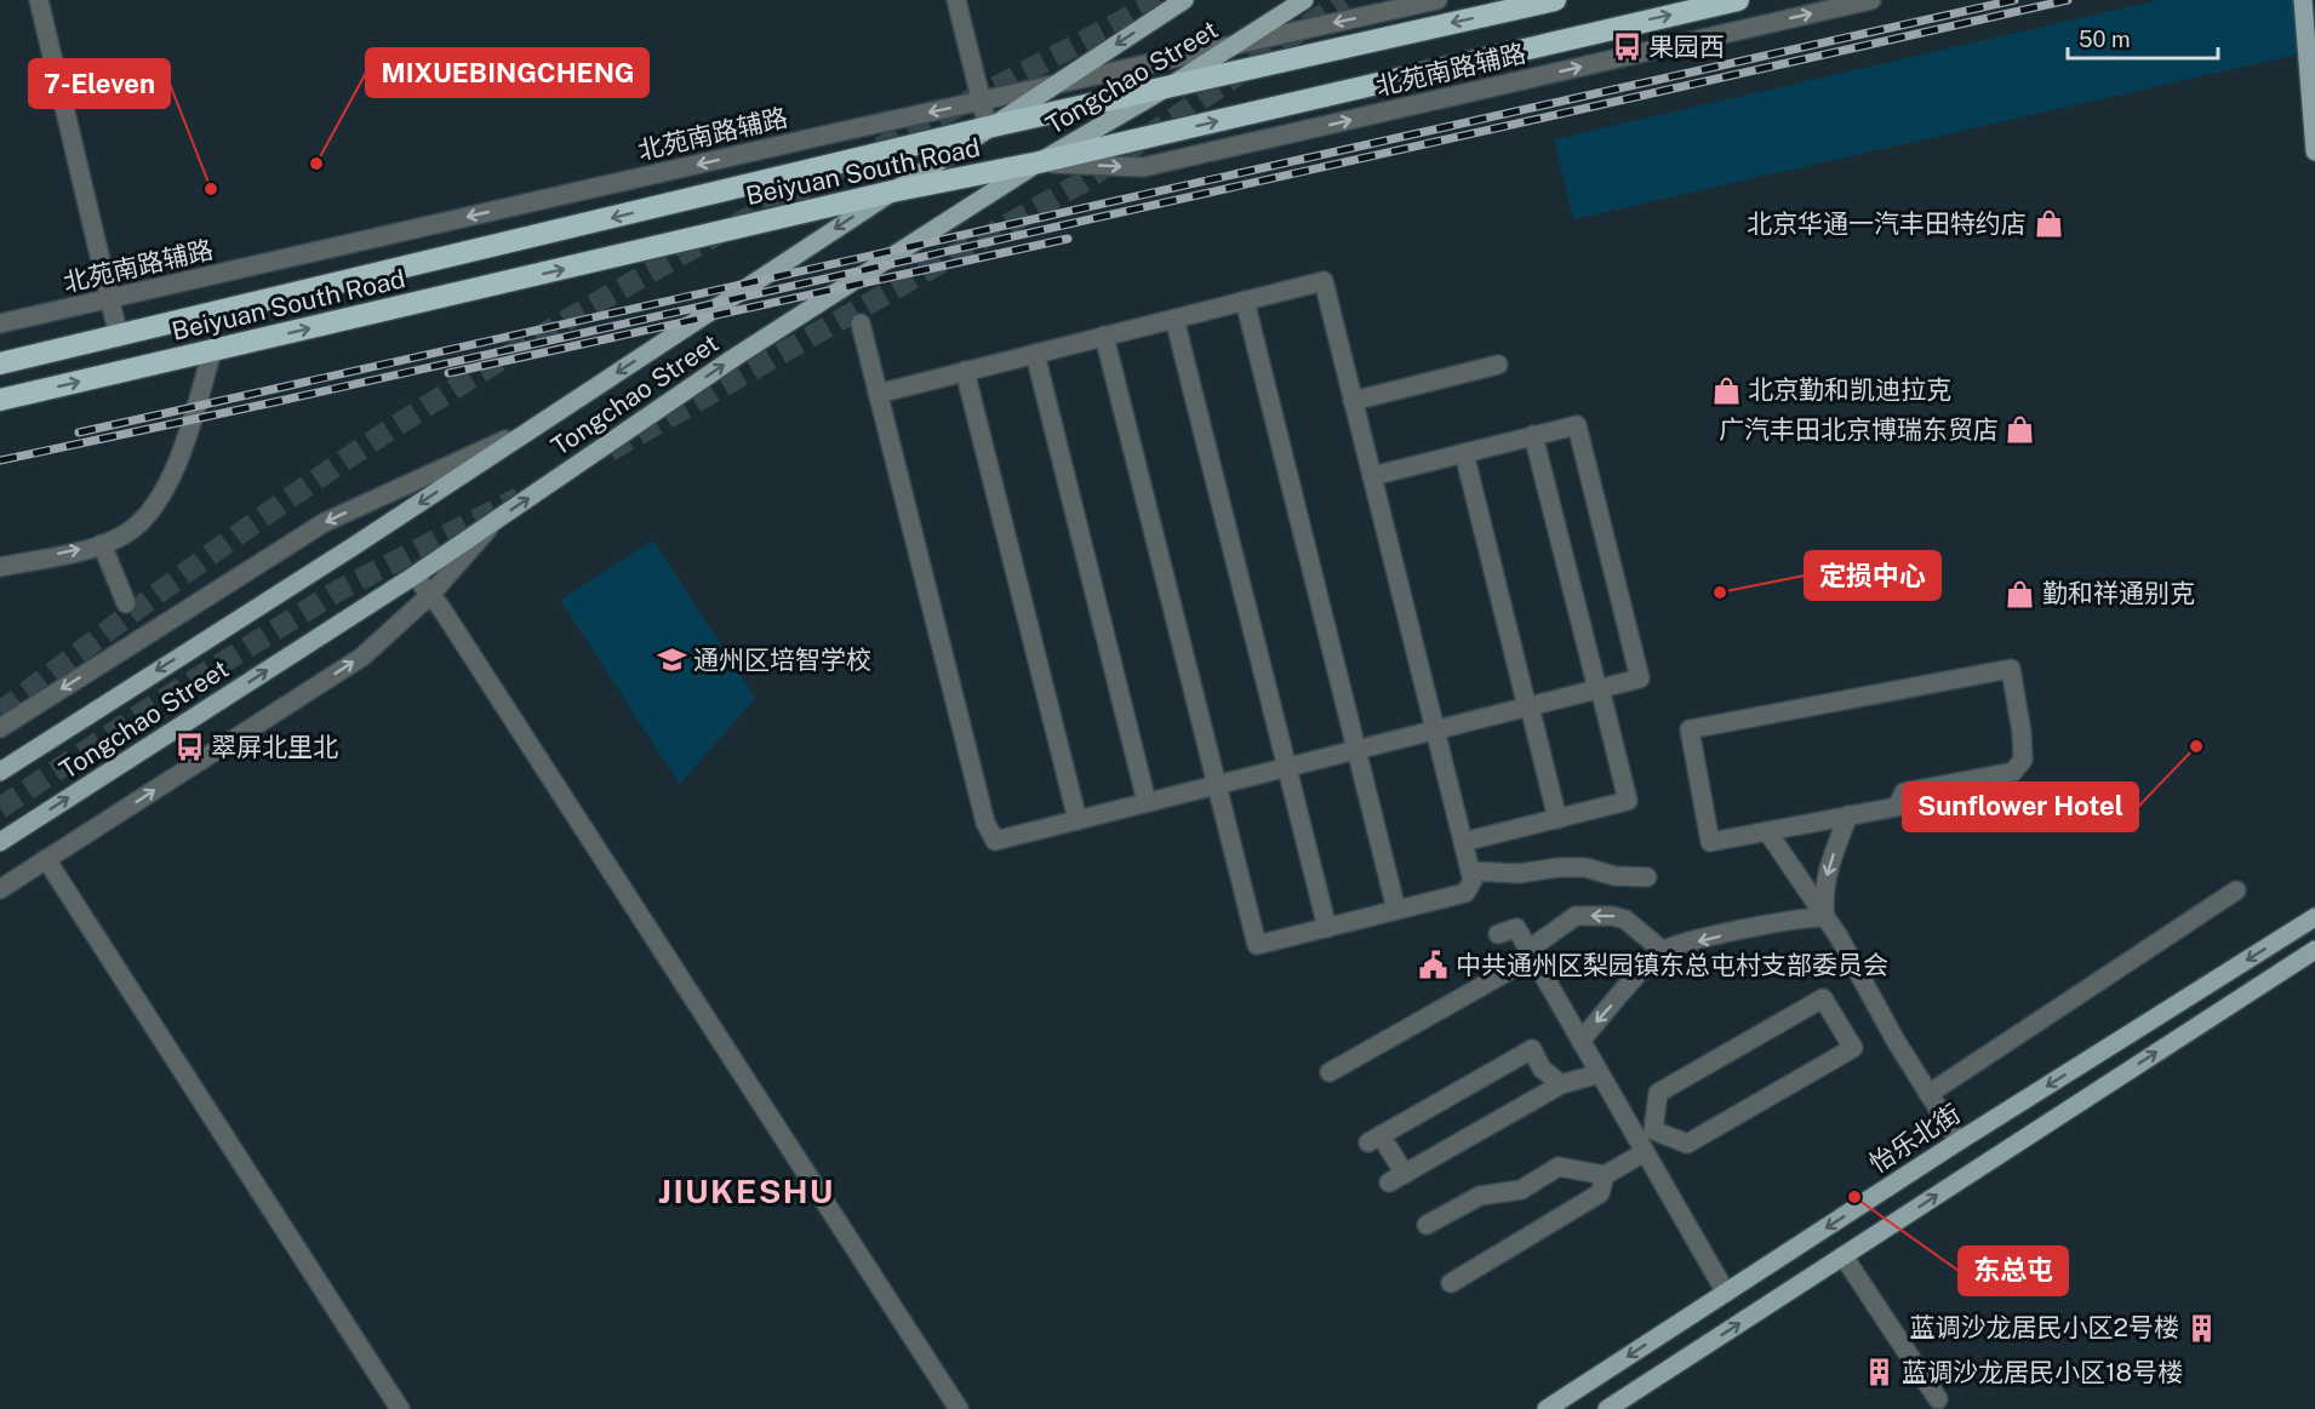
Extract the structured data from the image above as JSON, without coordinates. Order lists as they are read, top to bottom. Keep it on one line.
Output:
{"streets":{"highway":["Beiyuan South Road"],"main road":["Tongchao Street","怡乐北街"],"street":["北苑南路辅路"]},"crossings":[["北苑南路辅路","Tongchao Street"],["北苑南路辅路","Beiyuan South Road"],["Tongchao Street","Beiyuan South Road"]],"districts":["JIUKESHU"],"places":{"bus stop":["果园西","翠屏北里北"],"other":["MIXUEBINGCHENG","7-Eleven","定损中心","Sunflower Hotel","东总屯"],"shop":["北京华通一汽丰田特约店","北京勤和凯迪拉克","广汽丰田北京博瑞东贸店","勤和祥通别克"],"school or university":["通州区培智学校"],"public building":["中共通州区梨园镇东总屯村支部委员会"],"building":["蓝调沙龙居民小区2号楼","蓝调沙龙居民小区18号楼"]},"scale_bar":"50 m"}
